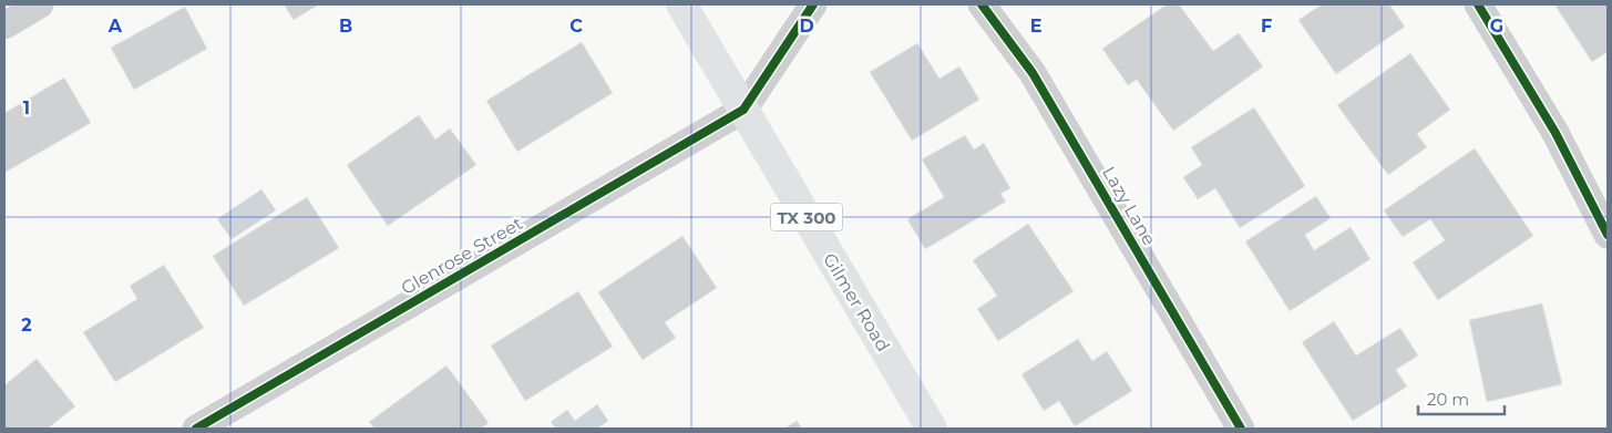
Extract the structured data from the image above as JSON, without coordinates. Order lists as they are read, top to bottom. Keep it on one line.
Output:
{"streets":{"main road":["TX 300","Gilmer Road"],"street":["Lazy Lane","Glenrose Street"]},"crossings":[["Glenrose Street","Gilmer Road"]],"scale_bar":"20 m","grid":{"columns":["A","B","C","D","E","F","G"],"rows":["1","2"]}}
